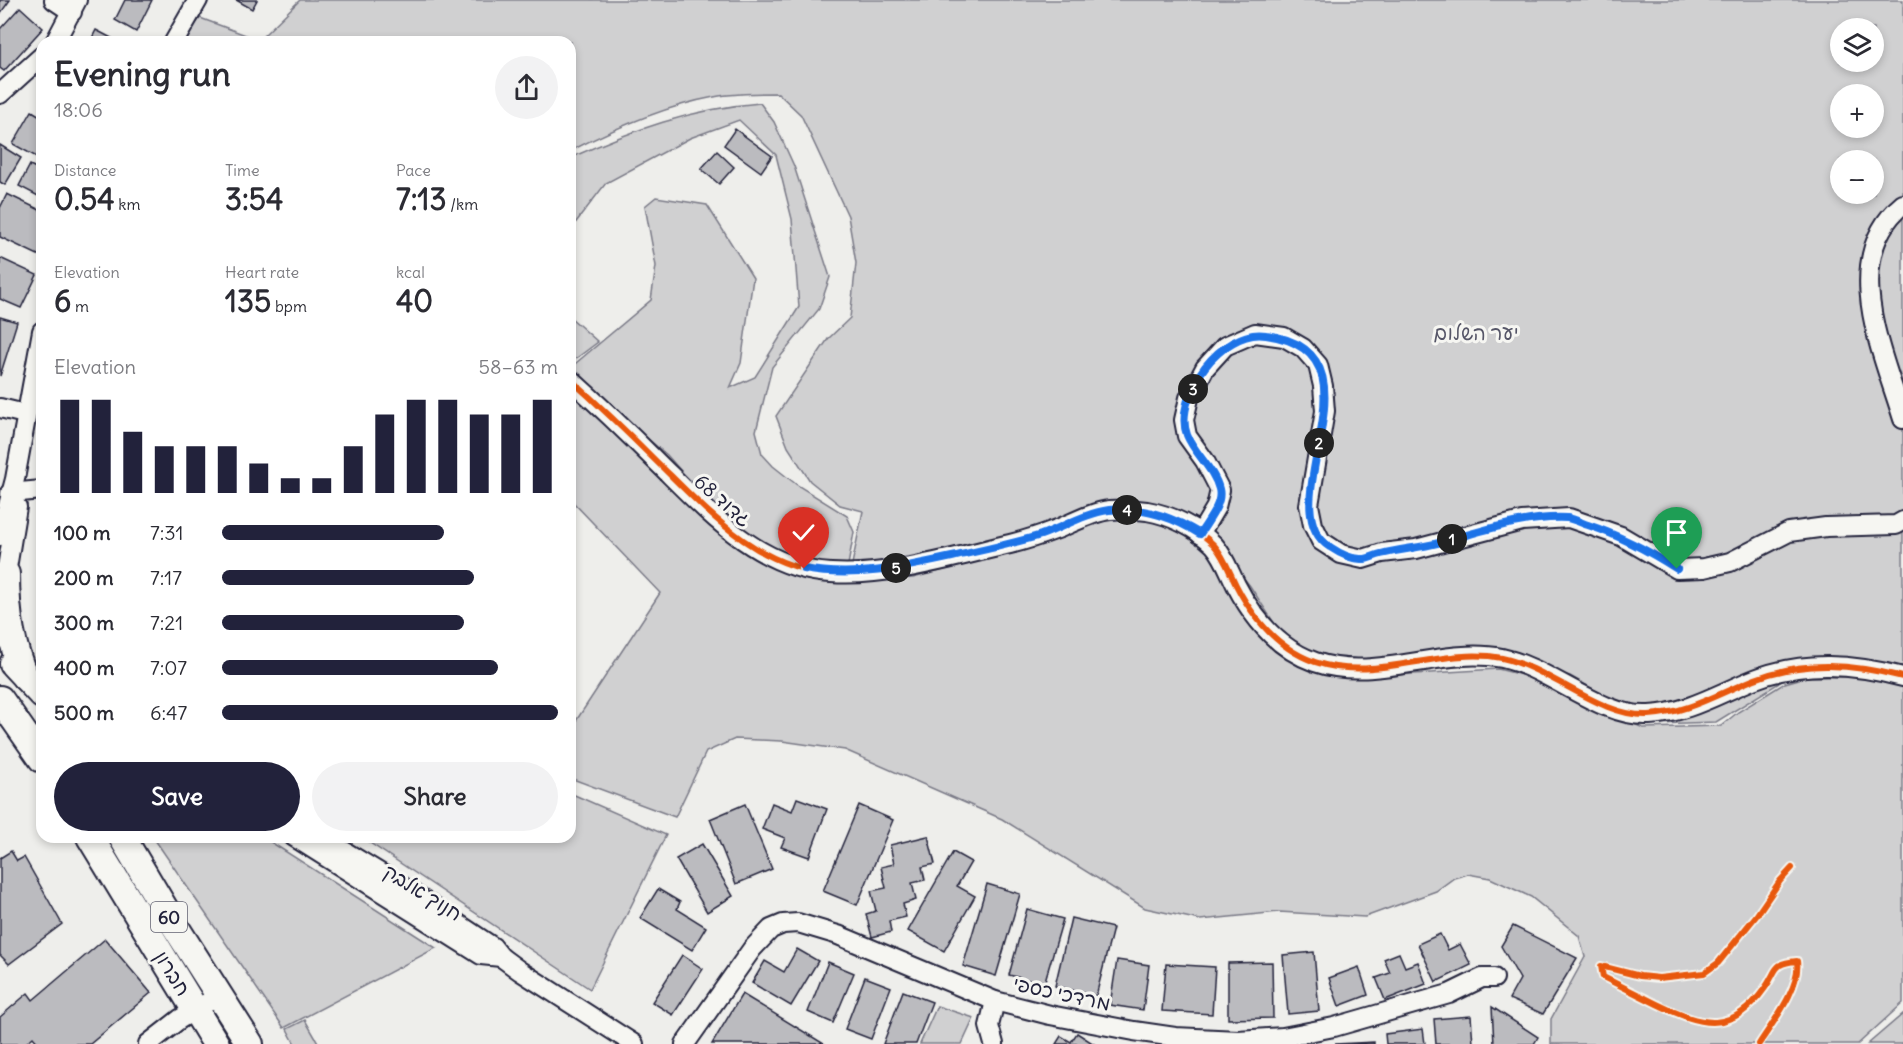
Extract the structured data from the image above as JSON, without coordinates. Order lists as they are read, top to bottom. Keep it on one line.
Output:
{"streets":{"highway":["60","חברון"],"street":["גדוד 68","חנוך אלבק","מרדכי כספי"]},"crossings":[["60","חברון"]],"parks":["יער השלום"],"page":{"map_buttons":["+","−"],"heading":["Evening run","18:06"],"stats":[["Distance","0.54 km"],["Time","3:54"],["Pace","7:13 /km"],["Elevation","6 m"],["Heart rate","135 bpm"],["kcal","40"]],"chart":["Elevation","58–63 m"],"pins":["3","2","4","1","5"],"list":[{"name":"100 m","note":"7:31"},{"name":"200 m","note":"7:17"},{"name":"300 m","note":"7:21"},{"name":"400 m","note":"7:07"},{"name":"500 m","note":"6:47"}],"buttons":["Save","Share"]}}
